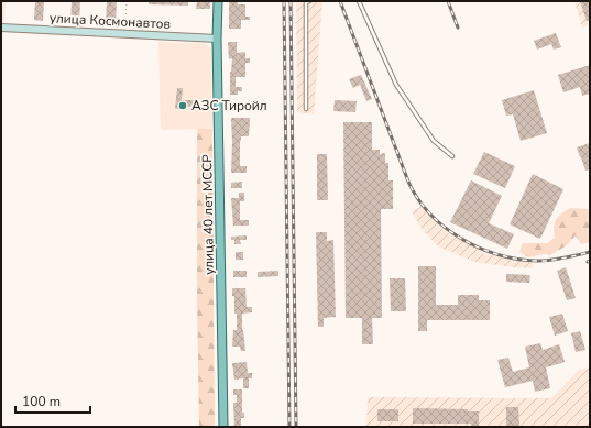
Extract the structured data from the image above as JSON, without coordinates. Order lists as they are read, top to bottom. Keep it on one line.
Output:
{"streets":{"main road":["улица 40 лет МССР"],"street":["улица Космонавтов"]},"crossings":[["улица Космонавтов","улица 40 лет МССР"]],"places":["АЗС Тиройл"],"scale_bar":"100 m"}
